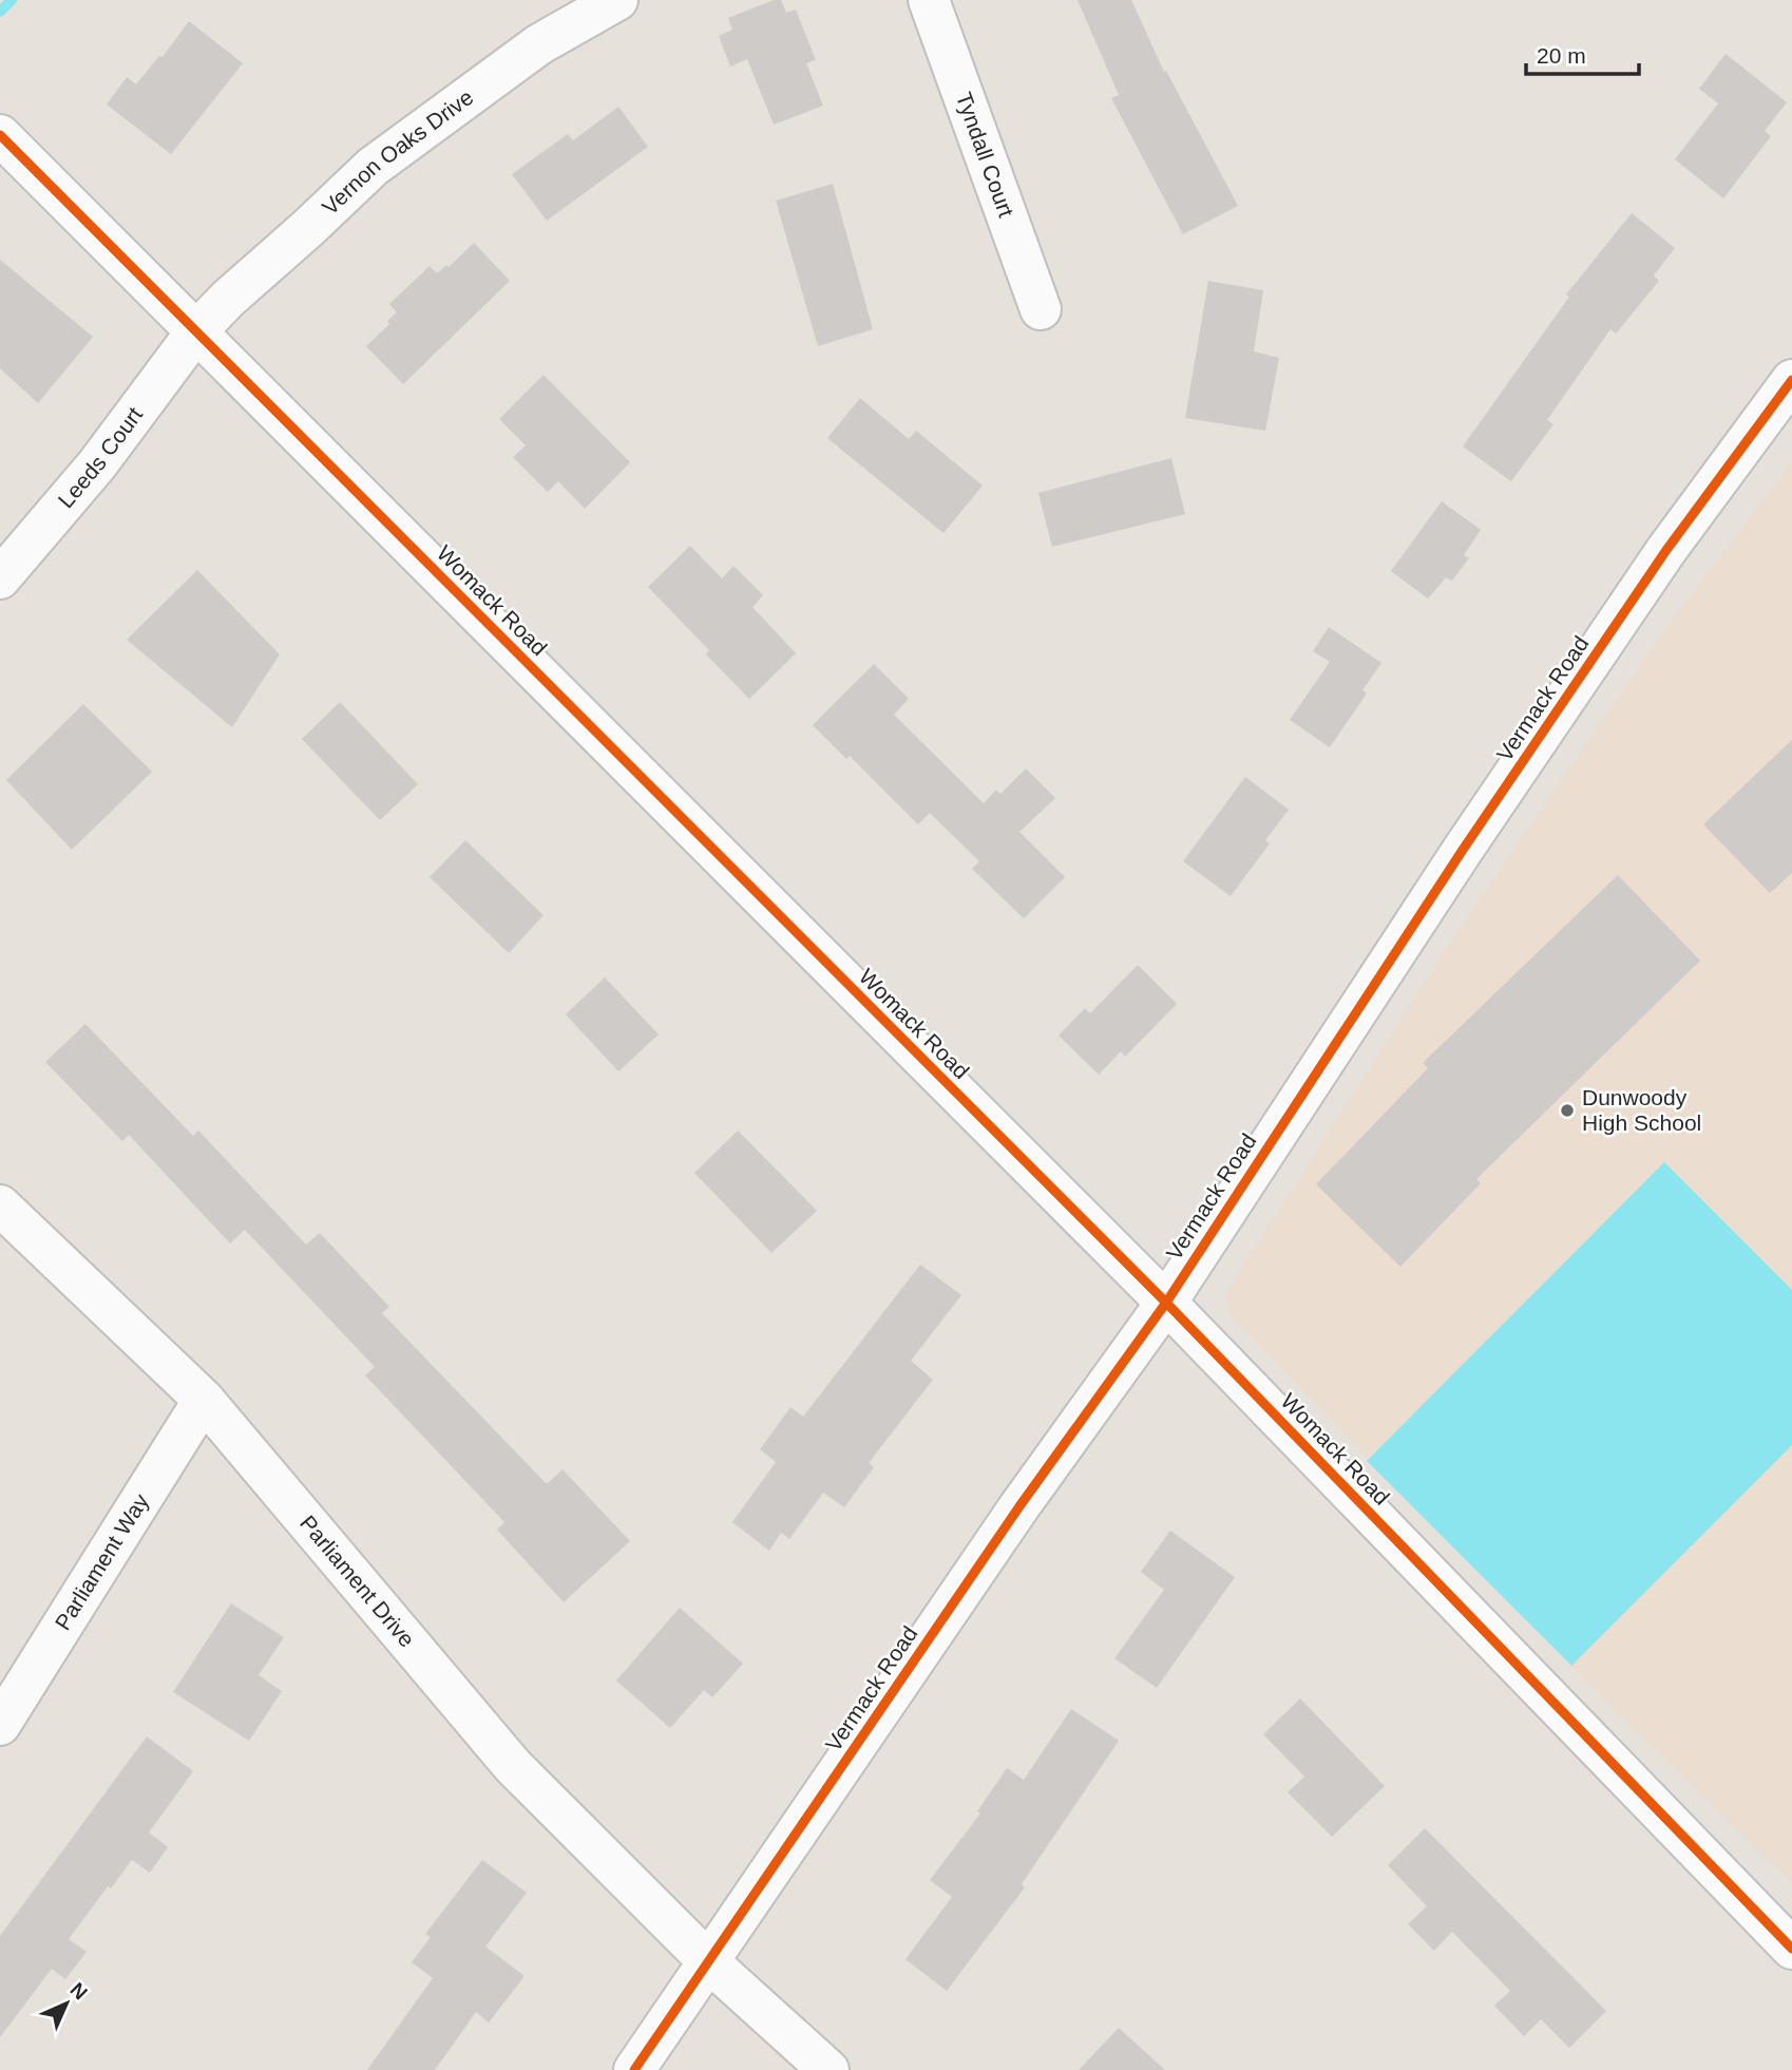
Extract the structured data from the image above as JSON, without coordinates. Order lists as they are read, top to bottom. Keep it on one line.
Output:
{"streets":{"street":["Vernon Oaks Drive","Tyndall Court","Leeds Court","Womack Road","Vermack Road","Parliament Way","Parliament Drive"]},"crossings":[["Vernon Oaks Drive","Leeds Court"],["Vernon Oaks Drive","Womack Road"],["Leeds Court","Womack Road"],["Womack Road","Vermack Road"],["Vermack Road","Parliament Drive"],["Parliament Way","Parliament Drive"]],"places":["Dunwoody High School"],"scale_bar":"20 m","north":"top right"}
